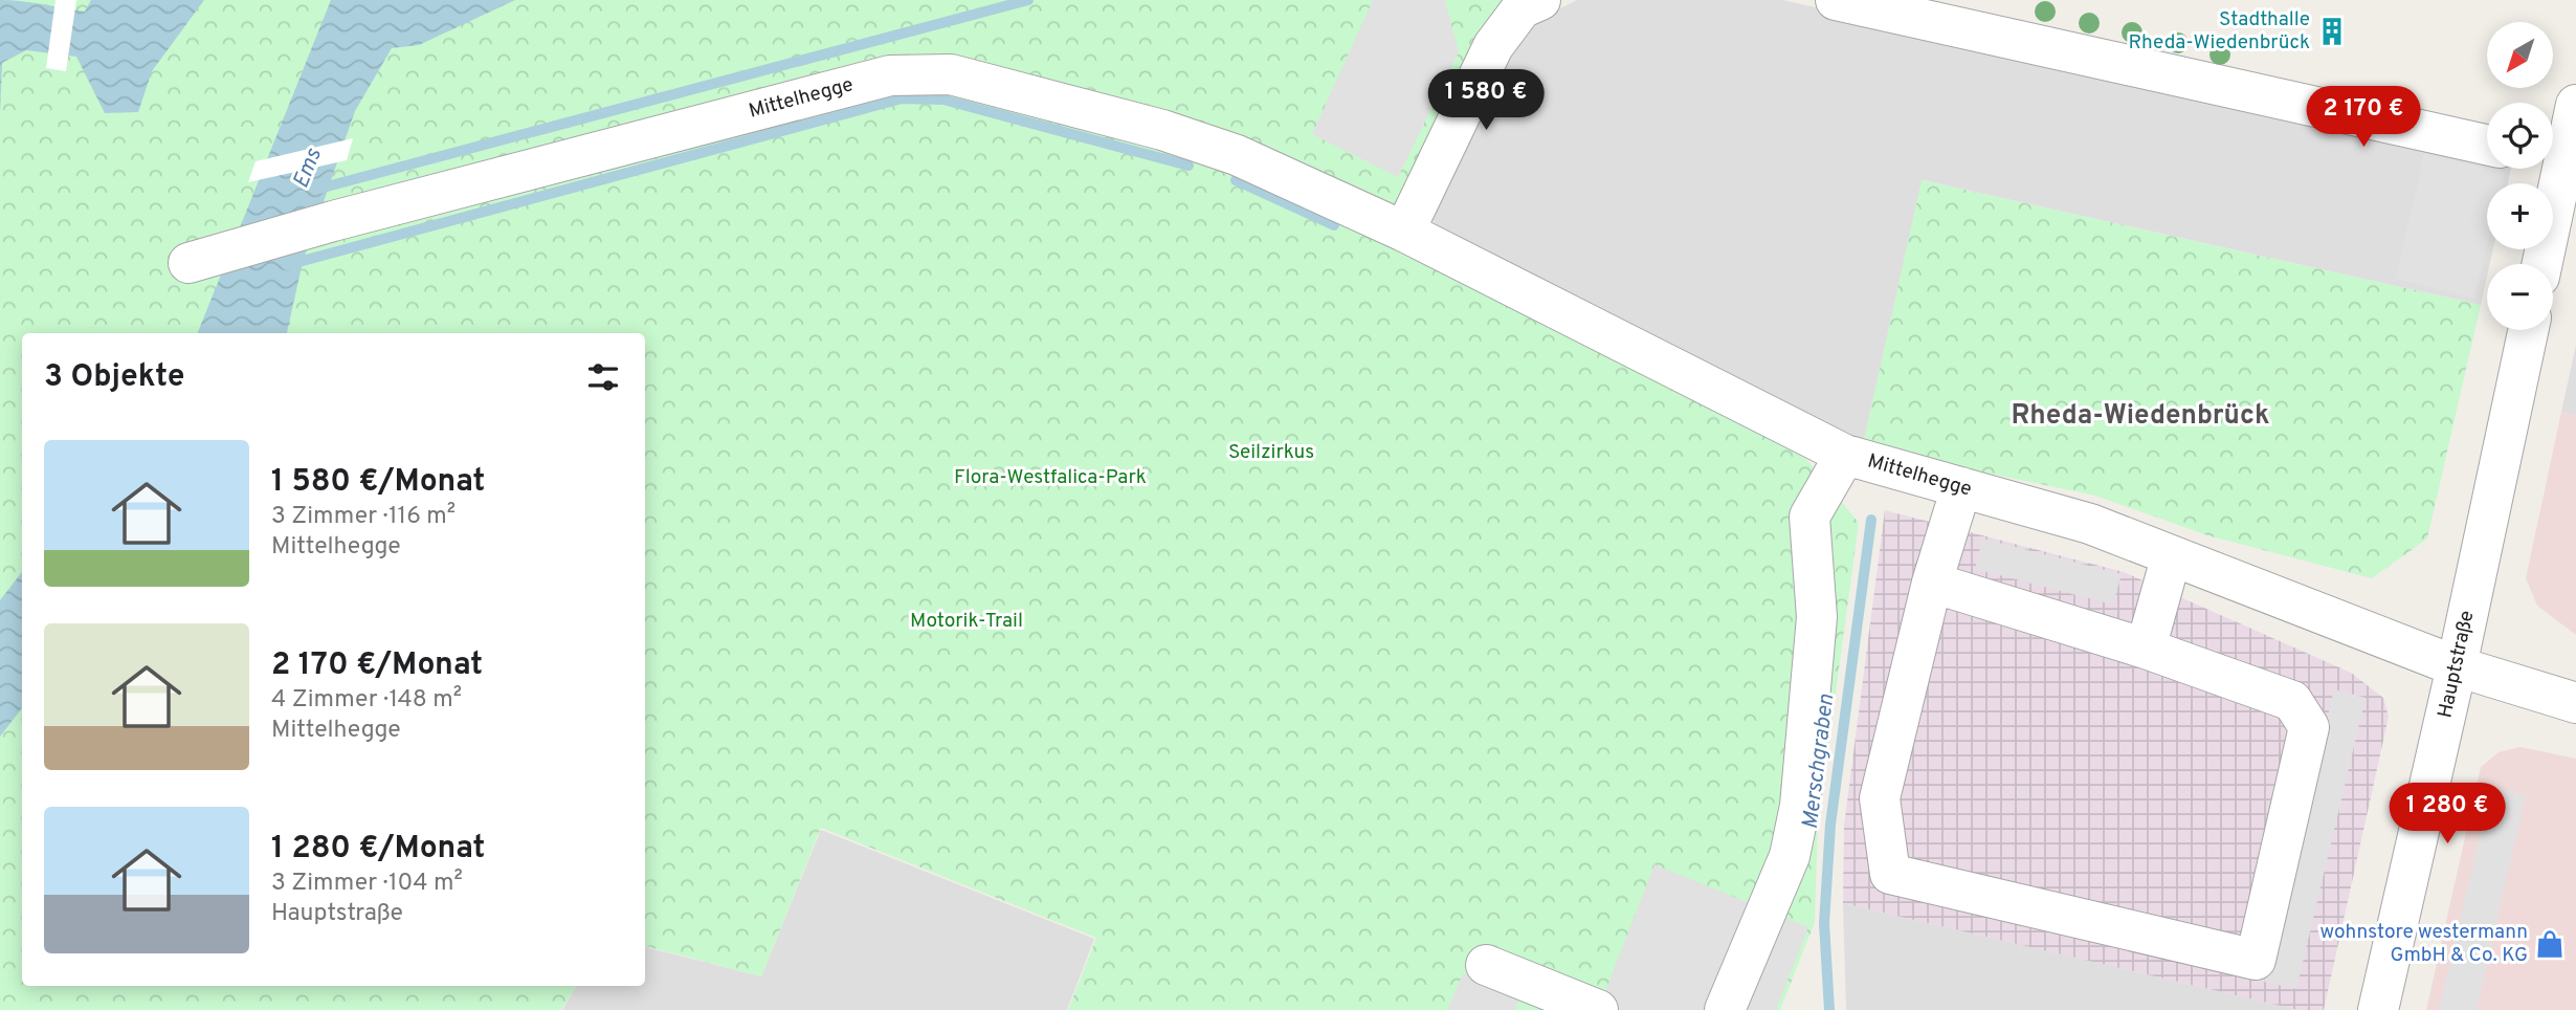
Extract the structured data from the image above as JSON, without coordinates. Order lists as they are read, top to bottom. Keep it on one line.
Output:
{"streets":{"street":["Mittelhegge","Hauptstraße"]},"crossings":[["Mittelhegge","Hauptstraße"]],"districts":["Rheda-Wiedenbrück"],"water":["Ems","Merschgraben"],"parks":["Seilzirkus","Flora-Westfalica-Park","Motorik-Trail"],"places":{"building":["Stadthalle Rheda-Wiedenbrück"],"shop":["wohnstore westermann GmbH & Co. KG"]},"north":"bottom left","page":{"map_buttons":["+","−"],"price":["1 580 €","2 170 €","1 280 €"],"heading":"3 Objekte","list":[{"name":"1 580 €/Monat","note":"3 Zimmer · 116 m² · Mittelhegge"},{"name":"2 170 €/Monat","note":"4 Zimmer · 148 m² · Mittelhegge"},{"name":"1 280 €/Monat","note":"3 Zimmer · 104 m² · Hauptstraße"}]}}
